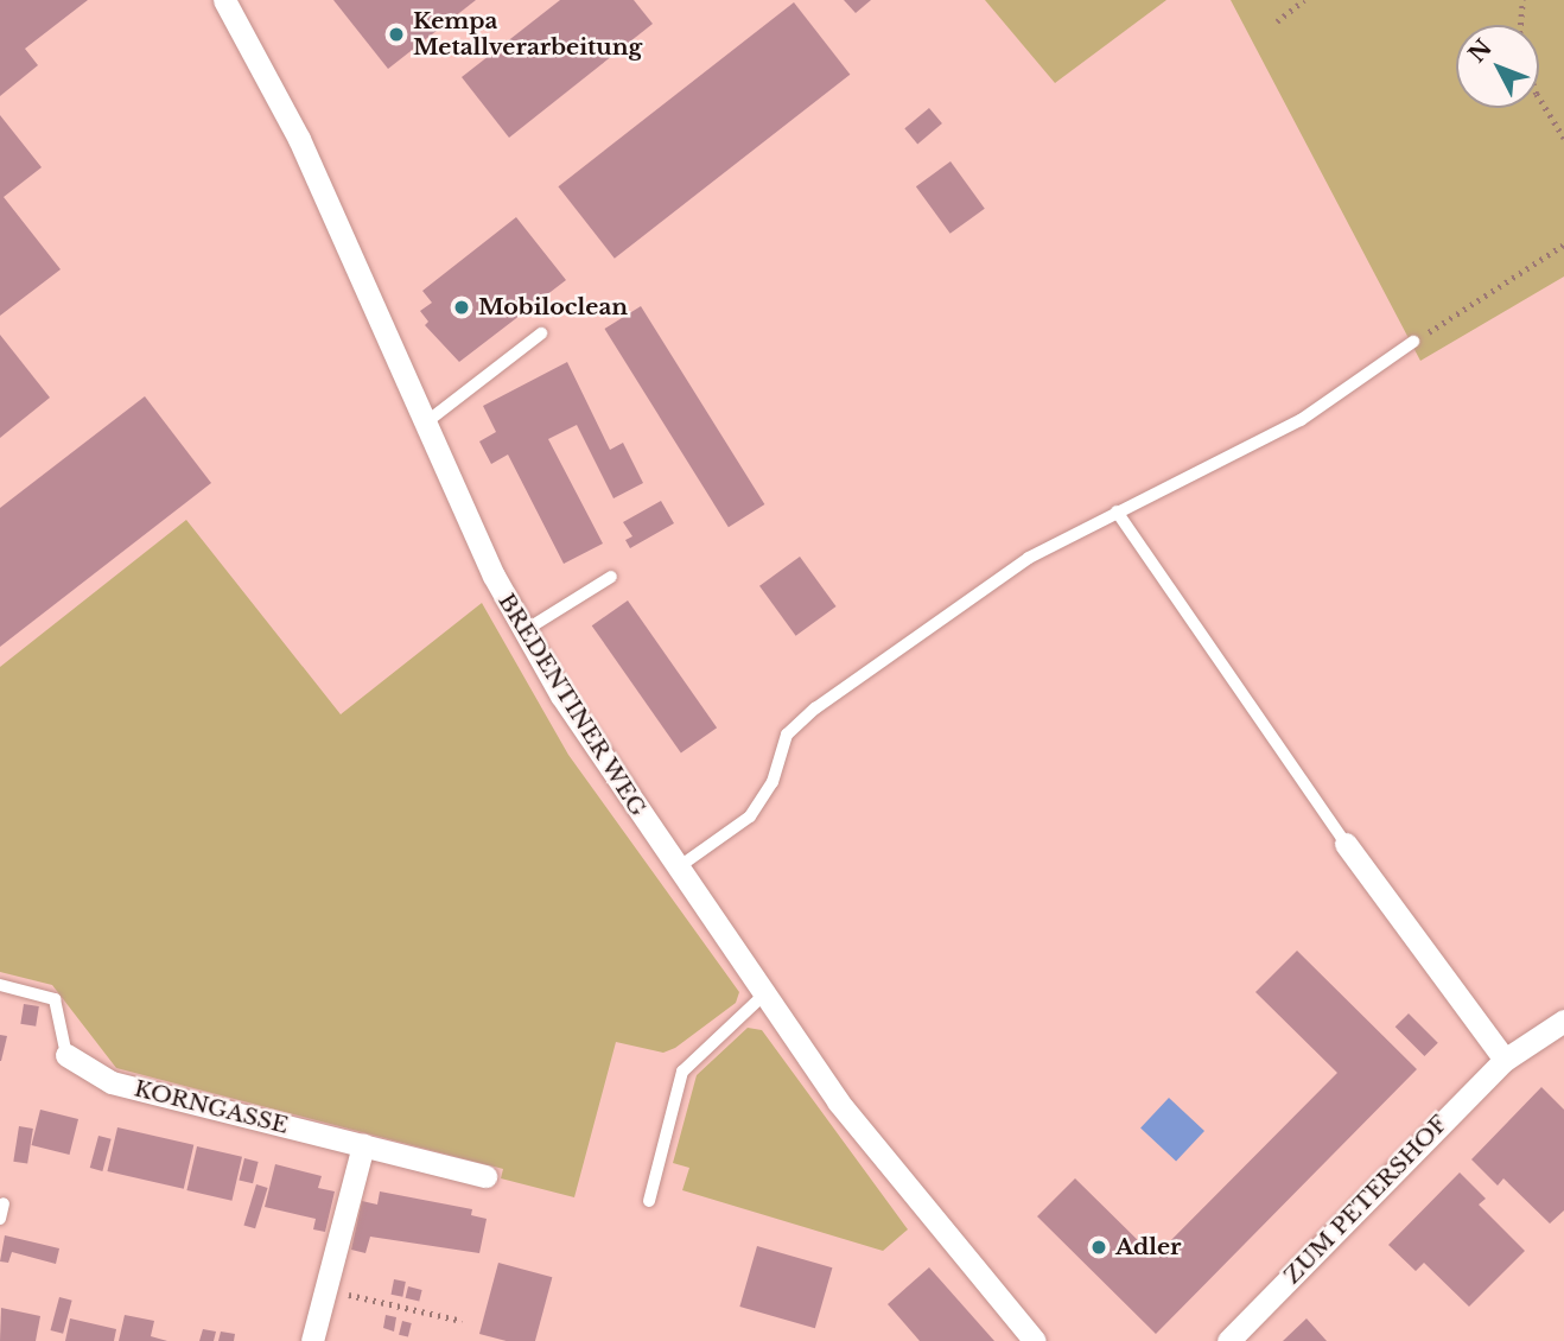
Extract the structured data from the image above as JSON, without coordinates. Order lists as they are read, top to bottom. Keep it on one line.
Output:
{"streets":{"street":["BREDENTINER WEG","KORNGASSE","ZUM PETERSHOF"]},"places":["Kempa Metallverarbeitung","Mobiloclean","Adler"],"north":"top left"}
